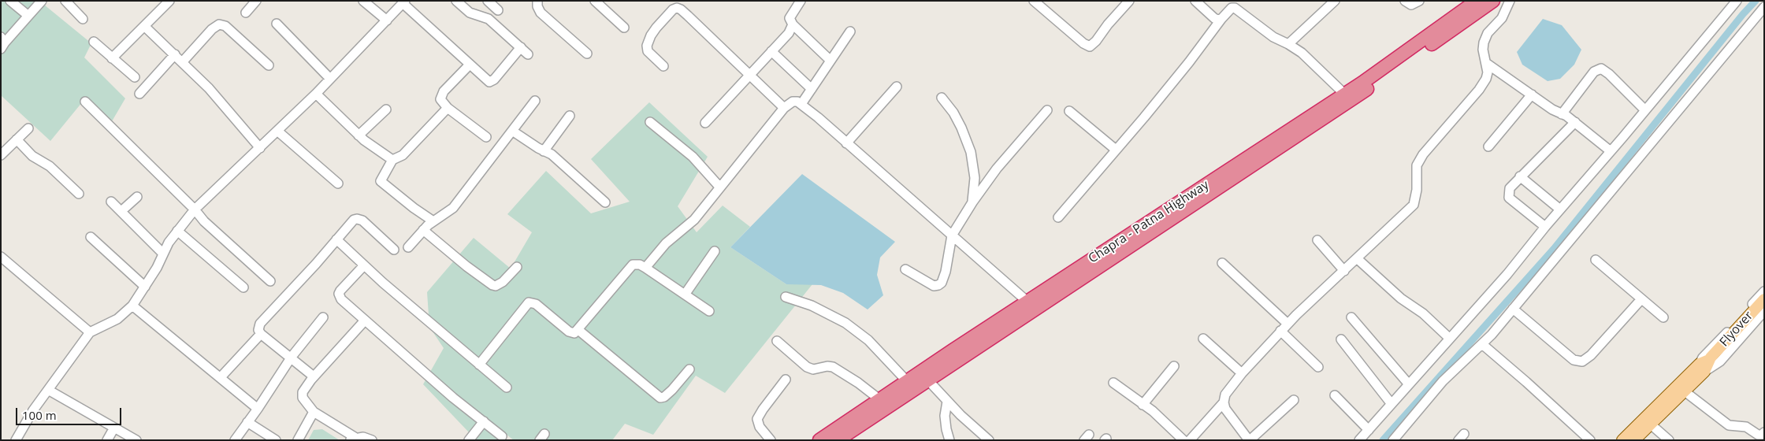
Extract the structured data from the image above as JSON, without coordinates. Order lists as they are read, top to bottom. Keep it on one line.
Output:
{"streets":{"highway":["Chapra - Patna Highway"],"main road":["Flyover"]},"scale_bar":"100 m"}
